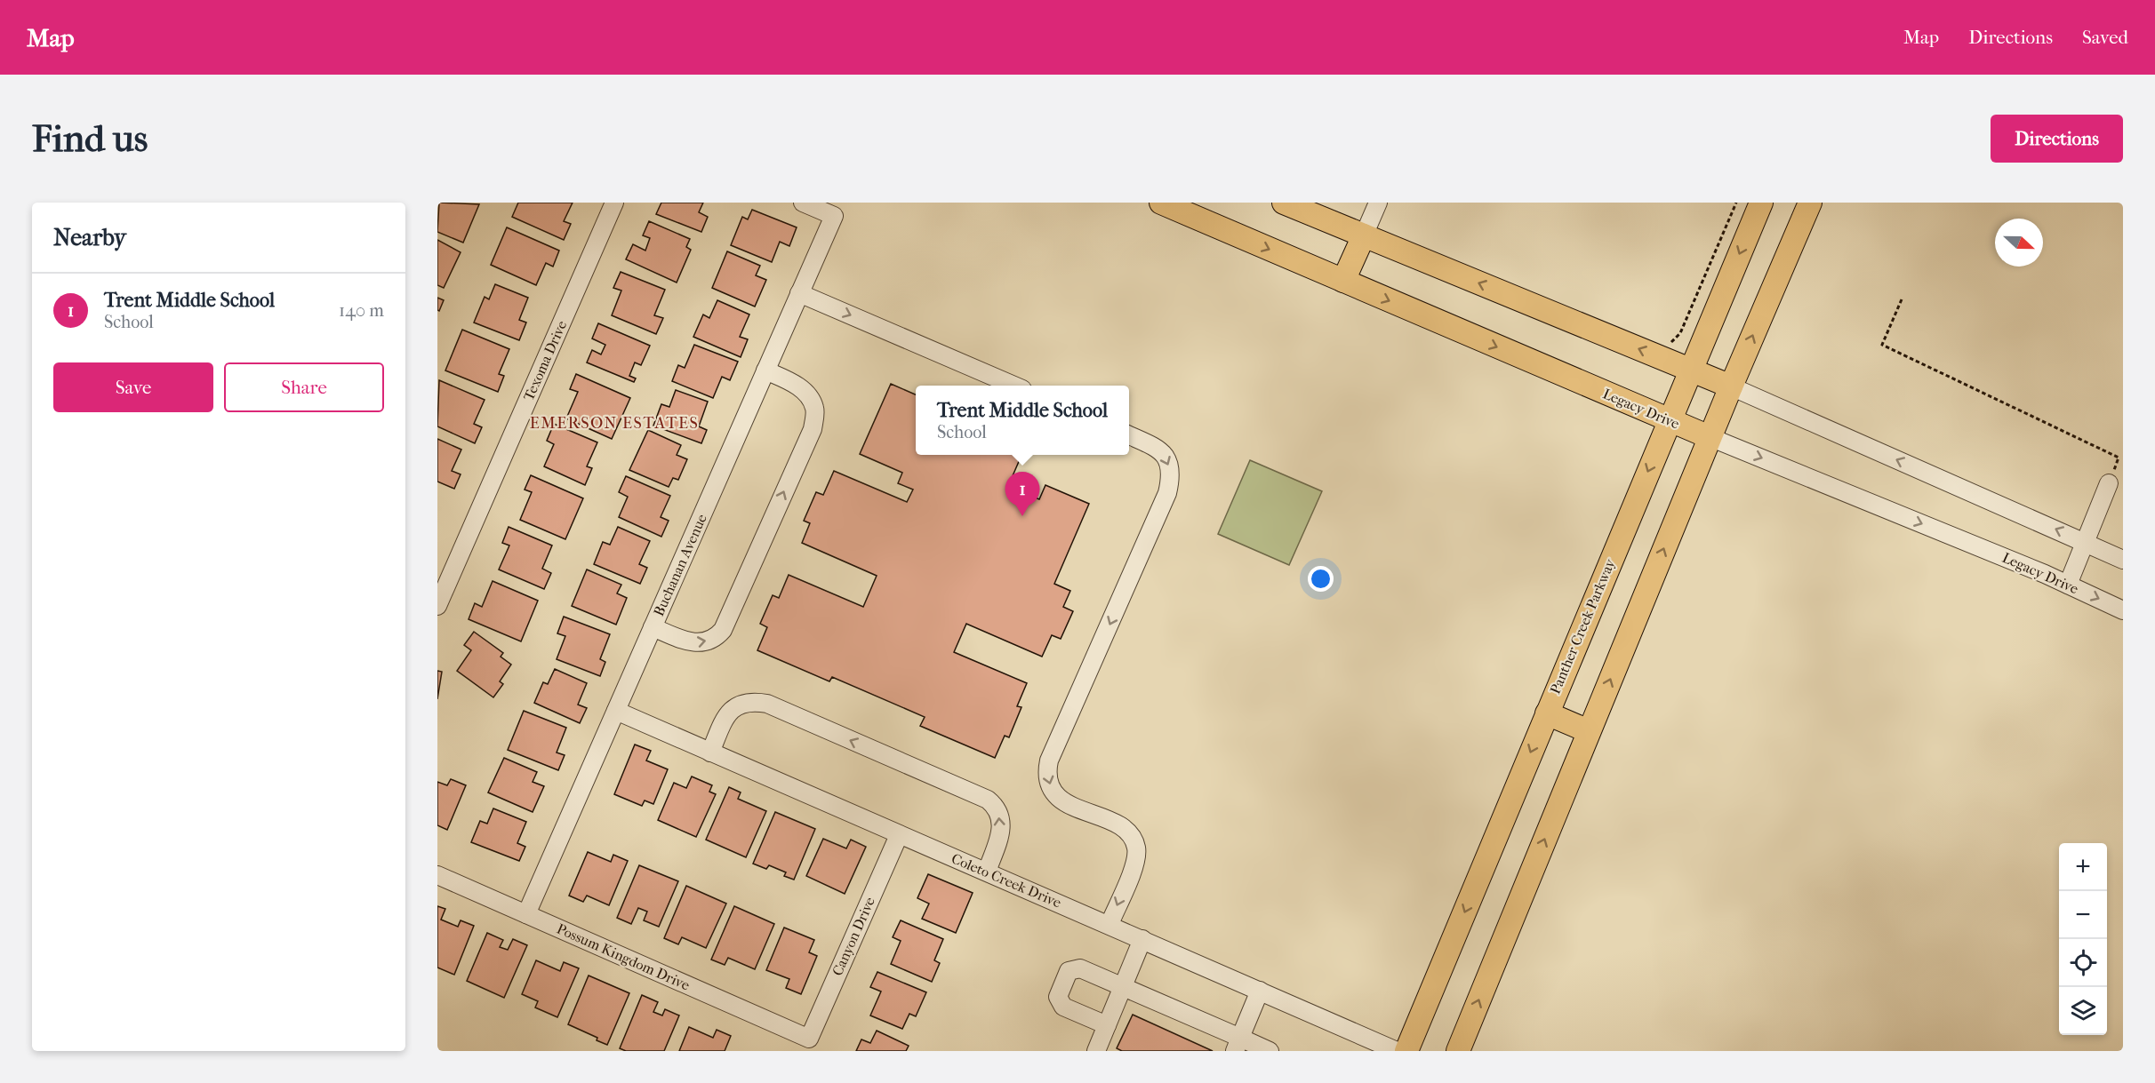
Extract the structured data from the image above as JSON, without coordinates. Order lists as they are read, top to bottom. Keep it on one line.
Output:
{"streets":{"main road":["Legacy Drive","Panther Creek Parkway"],"street":["Texoma Drive","Buchanan Avenue","Coleto Creek Drive","Canyon Drive","Possum Kingdom Drive"]},"crossings":[["Legacy Drive","Panther Creek Parkway"],["Buchanan Avenue","Coleto Creek Drive"],["Buchanan Avenue","Possum Kingdom Drive"],["Coleto Creek Drive","Canyon Drive"],["Canyon Drive","Possum Kingdom Drive"]],"districts":["EMERSON ESTATES"],"north":"right","page":{"header":"Map","nav":["Map","Directions","Saved"],"buttons":["Directions",["Save","Share"]],"title":"Find us","heading":"Nearby","list":[{"mark":"1","name":"Trent Middle School","note":"School","value":"140 m"}],"popup":["Trent Middle School","School"],"pins":"1","map_buttons":["+","−"]}}
